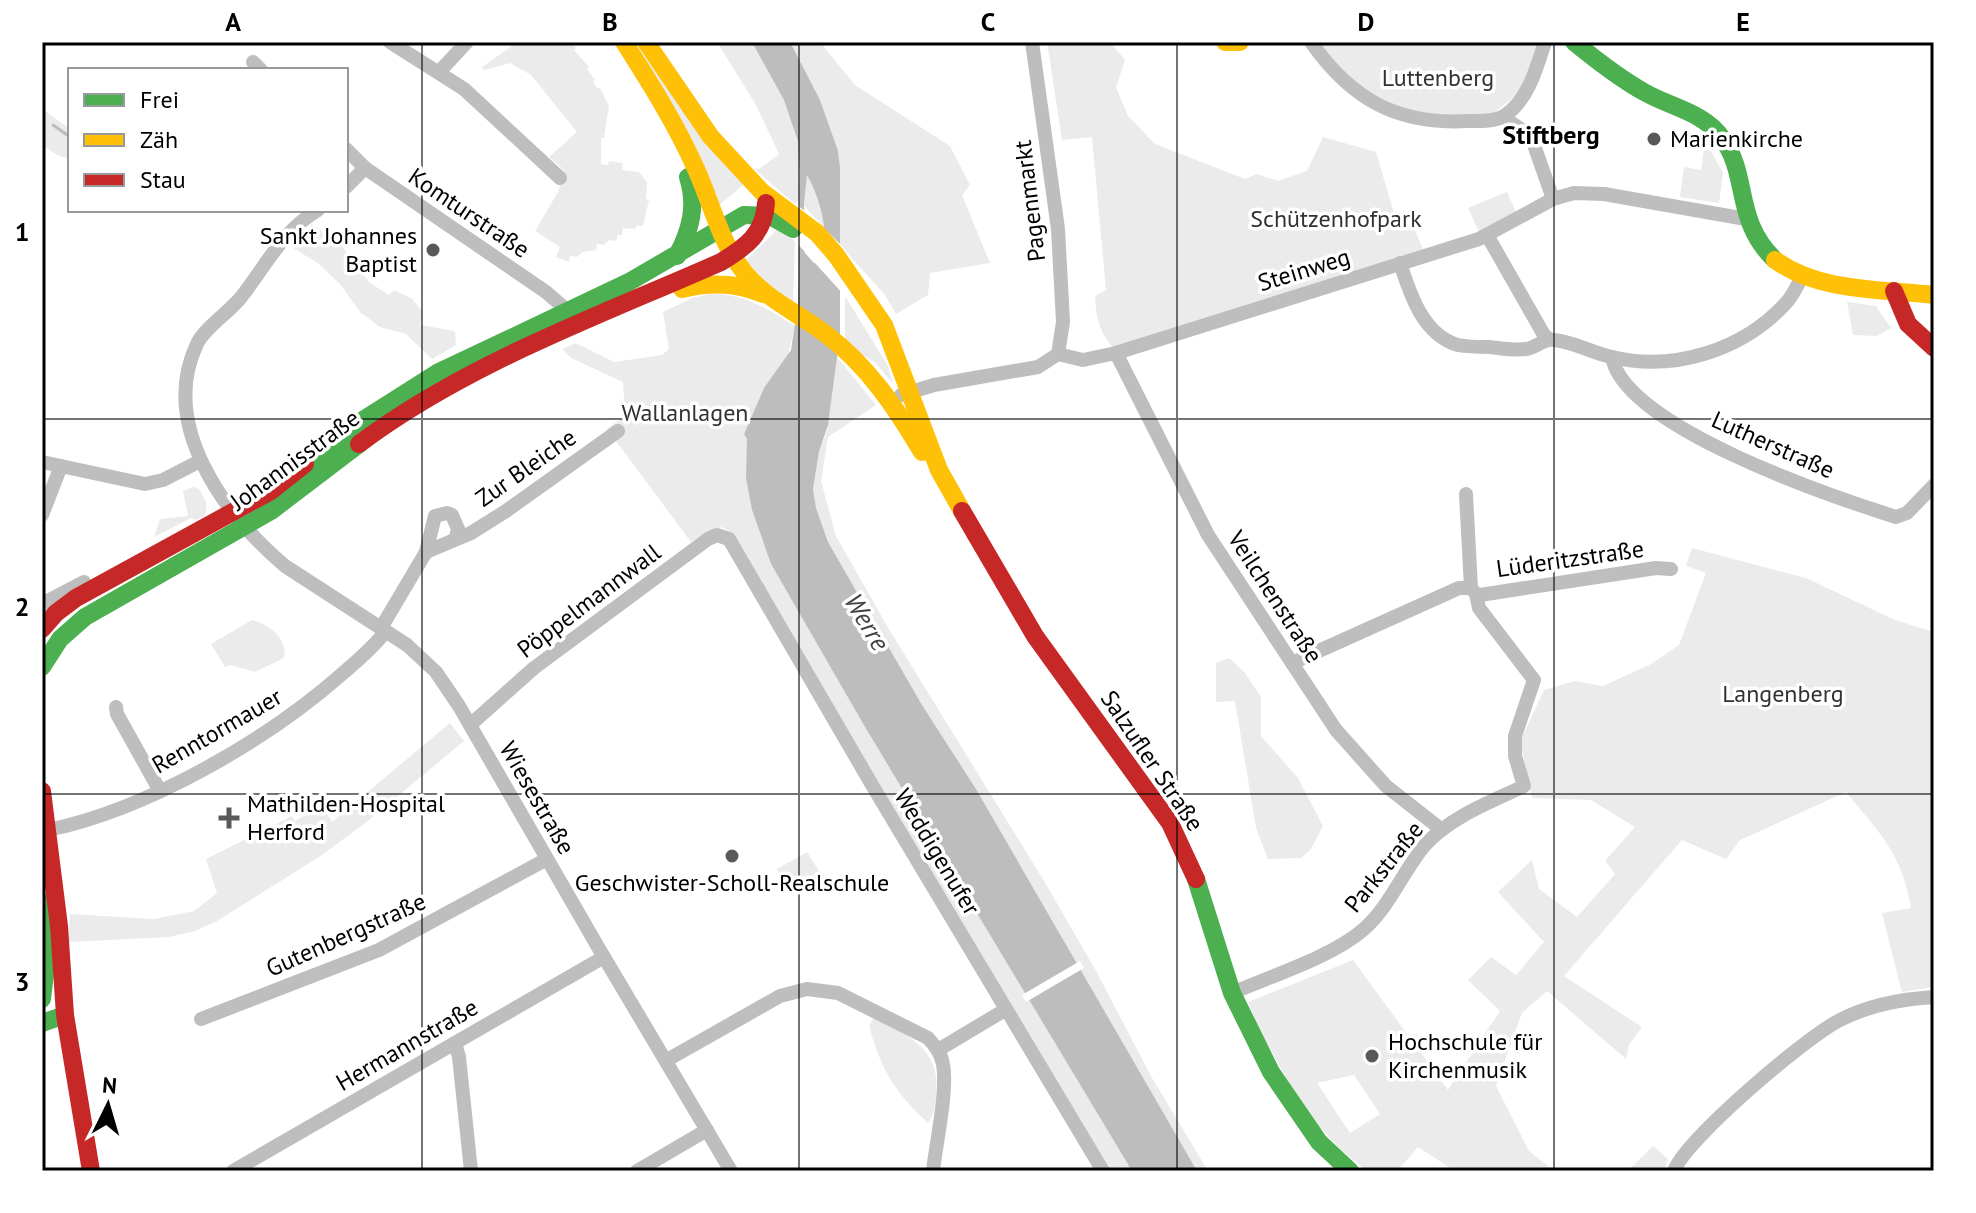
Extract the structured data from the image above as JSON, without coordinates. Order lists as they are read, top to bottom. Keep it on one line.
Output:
{"streets":{"main road":["Johannisstraße","Salzufler Straße"],"street":["Pagenmarkt","Komturstraße","Steinweg","Lutherstraße","Zur Bleiche","Lüderitzstraße","Veilchenstraße","Pöppelmannwall","Renntormauer","Wiesestraße","Weddigenufer","Parkstraße","Gutenbergstraße","Hermannstraße"]},"crossings":[["Pagenmarkt","Steinweg"],["Komturstraße","Johannisstraße"],["Steinweg","Veilchenstraße"],["Johannisstraße","Wiesestraße"],["Zur Bleiche","Renntormauer"],["Zur Bleiche","Wiesestraße"],["Lüderitzstraße","Veilchenstraße"],["Lüderitzstraße","Parkstraße"],["Veilchenstraße","Parkstraße"],["Pöppelmannwall","Wiesestraße"],["Pöppelmannwall","Weddigenufer"],["Renntormauer","Wiesestraße"],["Salzufler Straße","Parkstraße"],["Wiesestraße","Gutenbergstraße"],["Wiesestraße","Hermannstraße"]],"districts":["Stiftberg"],"water":["Werre"],"parks":["Luttenberg","Schützenhofpark","Wallanlagen","Langenberg"],"places":{"other":["Marienkirche","Sankt Johannes Baptist","Geschwister-Scholl-Realschule","Hochschule für Kirchenmusik"],"health":["Mathilden-Hospital Herford"]},"legend":["Frei","Zäh","Stau"],"north":"top","grid":{"columns":["A","B","C","D","E"],"rows":["1","2","3"]}}
